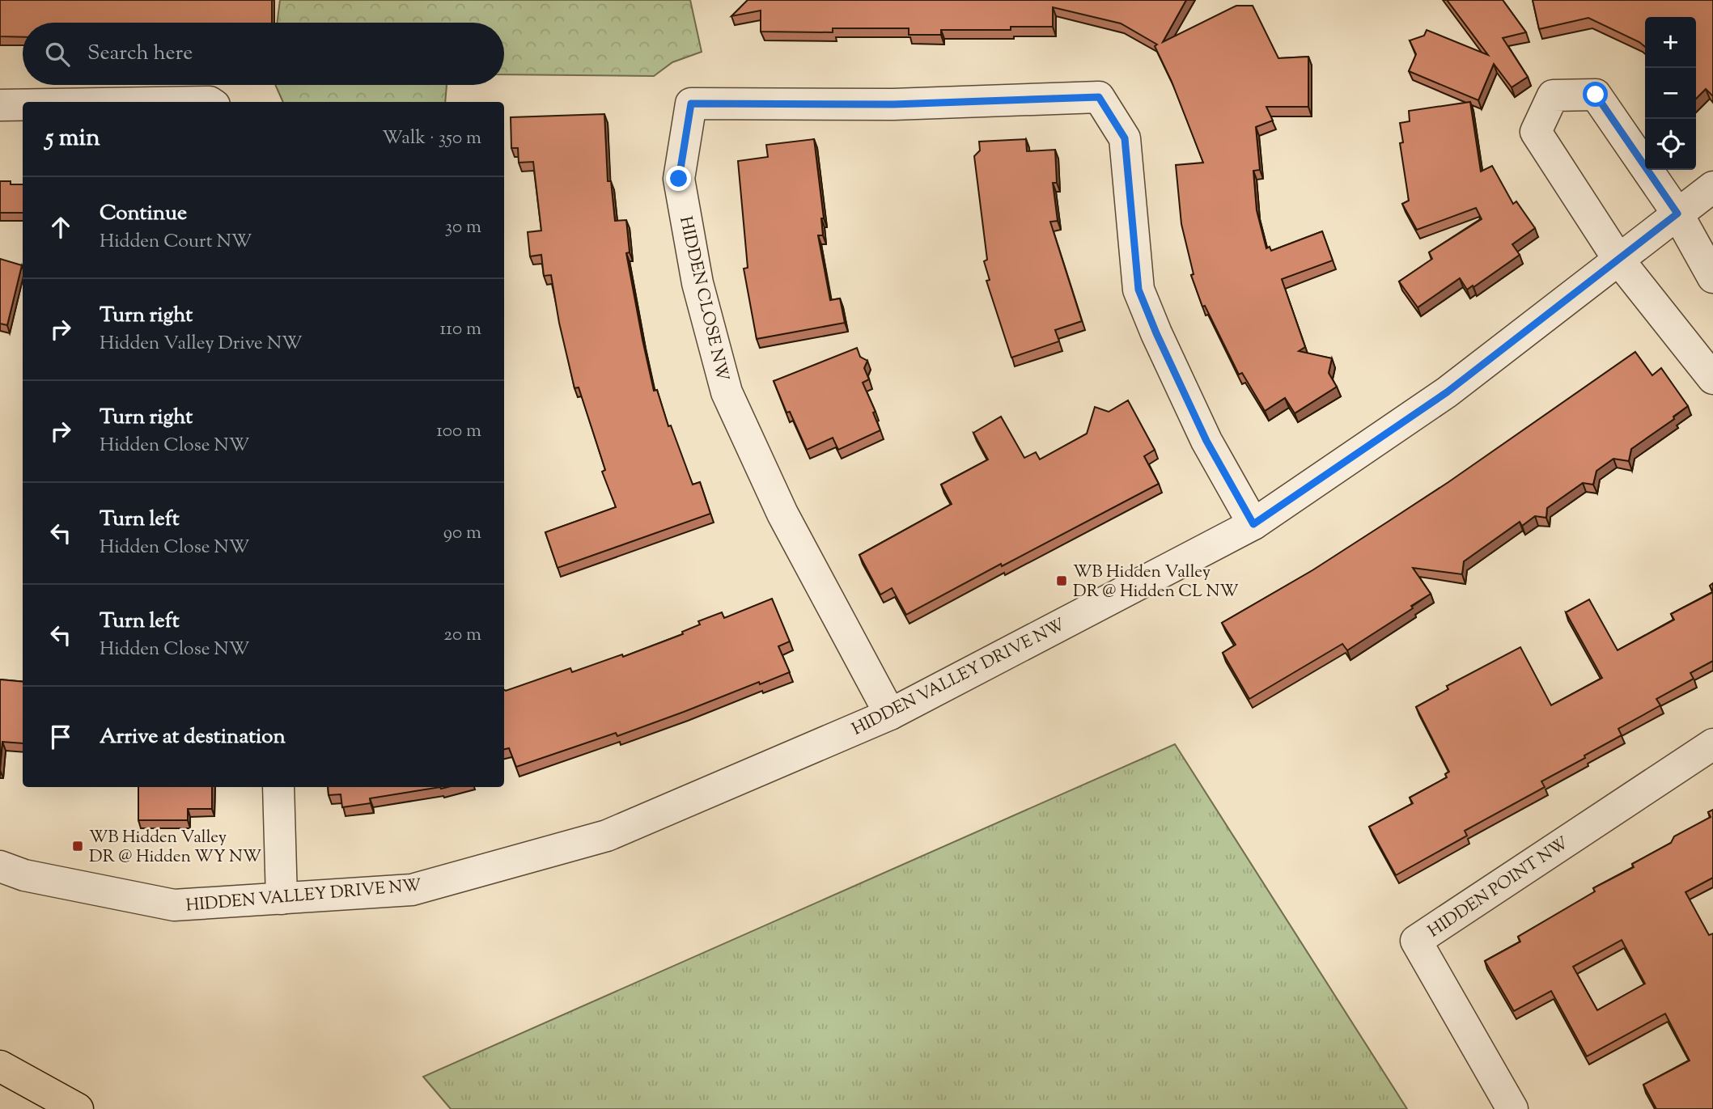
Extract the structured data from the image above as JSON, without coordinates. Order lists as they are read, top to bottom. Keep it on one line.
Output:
{"streets":{"street":["HIDDEN CLOSE NW","HIDDEN VALLEY DRIVE NW","HIDDEN POINT NW"]},"crossings":[["HIDDEN CLOSE NW","HIDDEN VALLEY DRIVE NW"]],"places":{"transit":["WB Hidden Valley DR @ Hidden CL NW","WB Hidden Valley DR @ Hidden WY NW"]},"page":{"map_buttons":["+","−"],"search":"Search here","heading":["5 min","Walk · 350 m"],"list":[["Continue","Hidden Court NW","30 m"],["Turn right","Hidden Valley Drive NW","110 m"],["Turn right","Hidden Close NW","100 m"],["Turn left","Hidden Close NW","90 m"],["Turn left","Hidden Close NW","20 m"],"Arrive at destination"]}}
